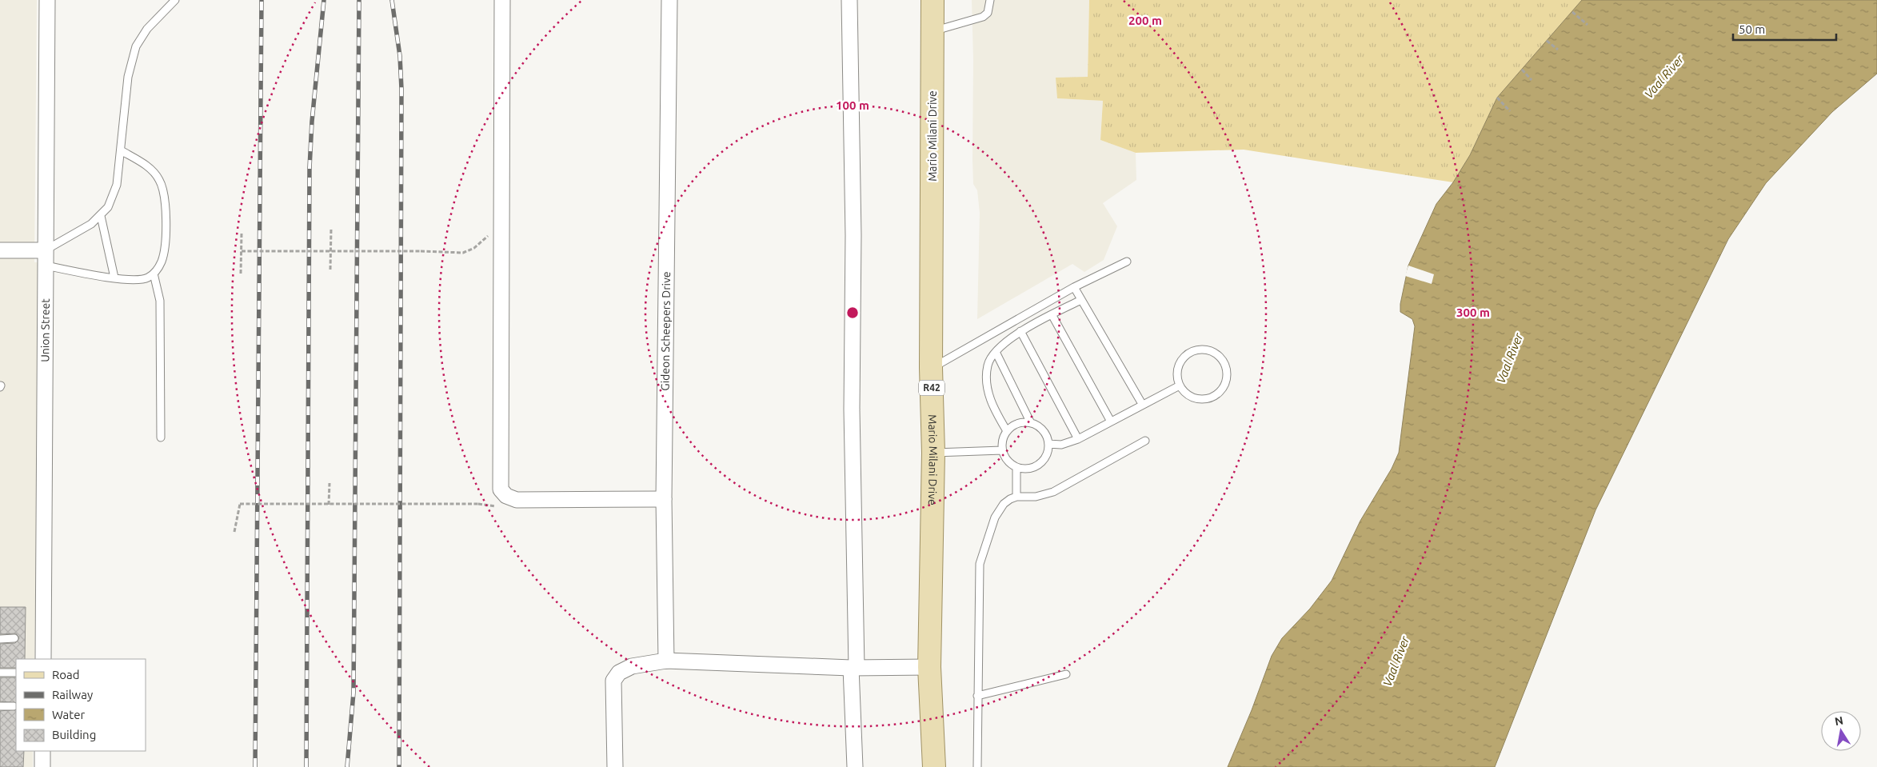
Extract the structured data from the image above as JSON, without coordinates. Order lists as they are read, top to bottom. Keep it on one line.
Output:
{"streets":{"main road":["Mario Milani Drive","R42"],"street":["Union Street","Gideon Scheepers Drive"]},"water":["Vaal River"],"legend":["Road","Railway","Water","Building"],"scale_bar":"50 m","north":"top","rings":["200 m","100 m","300 m"]}
